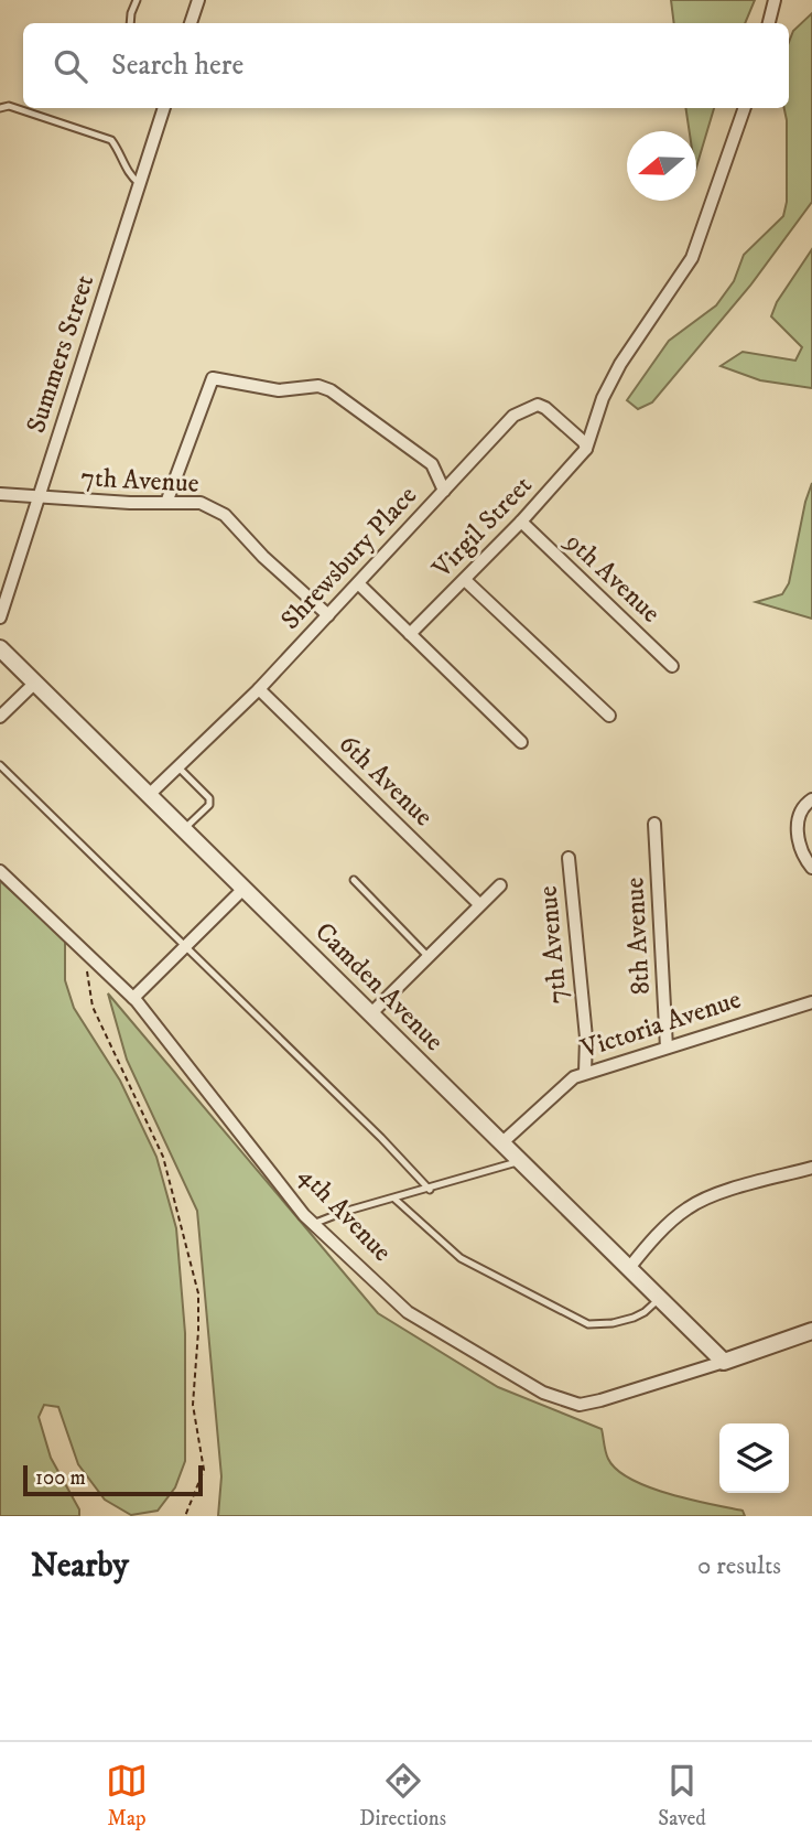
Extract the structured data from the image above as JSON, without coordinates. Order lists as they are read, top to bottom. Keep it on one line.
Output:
{"streets":{"street":["Summers Street","7th Avenue","Virgil Street","Shrewsbury Place","9th Avenue","6th Avenue","8th Avenue","Camden Avenue","Victoria Avenue","4th Avenue"]},"crossings":[["Summers Street","7th Avenue"],["7th Avenue","Shrewsbury Place"],["7th Avenue","Victoria Avenue"],["Virgil Street","Shrewsbury Place"],["Virgil Street","9th Avenue"],["Shrewsbury Place","6th Avenue"],["Shrewsbury Place","Camden Avenue"],["8th Avenue","Victoria Avenue"],["Camden Avenue","Victoria Avenue"],["Camden Avenue","4th Avenue"]],"scale_bar":"100 m","north":"left","page":{"search":"Search here","scale":"100 m","heading":["Nearby","0 results"],"nav":["Map","Directions","Saved"]}}
